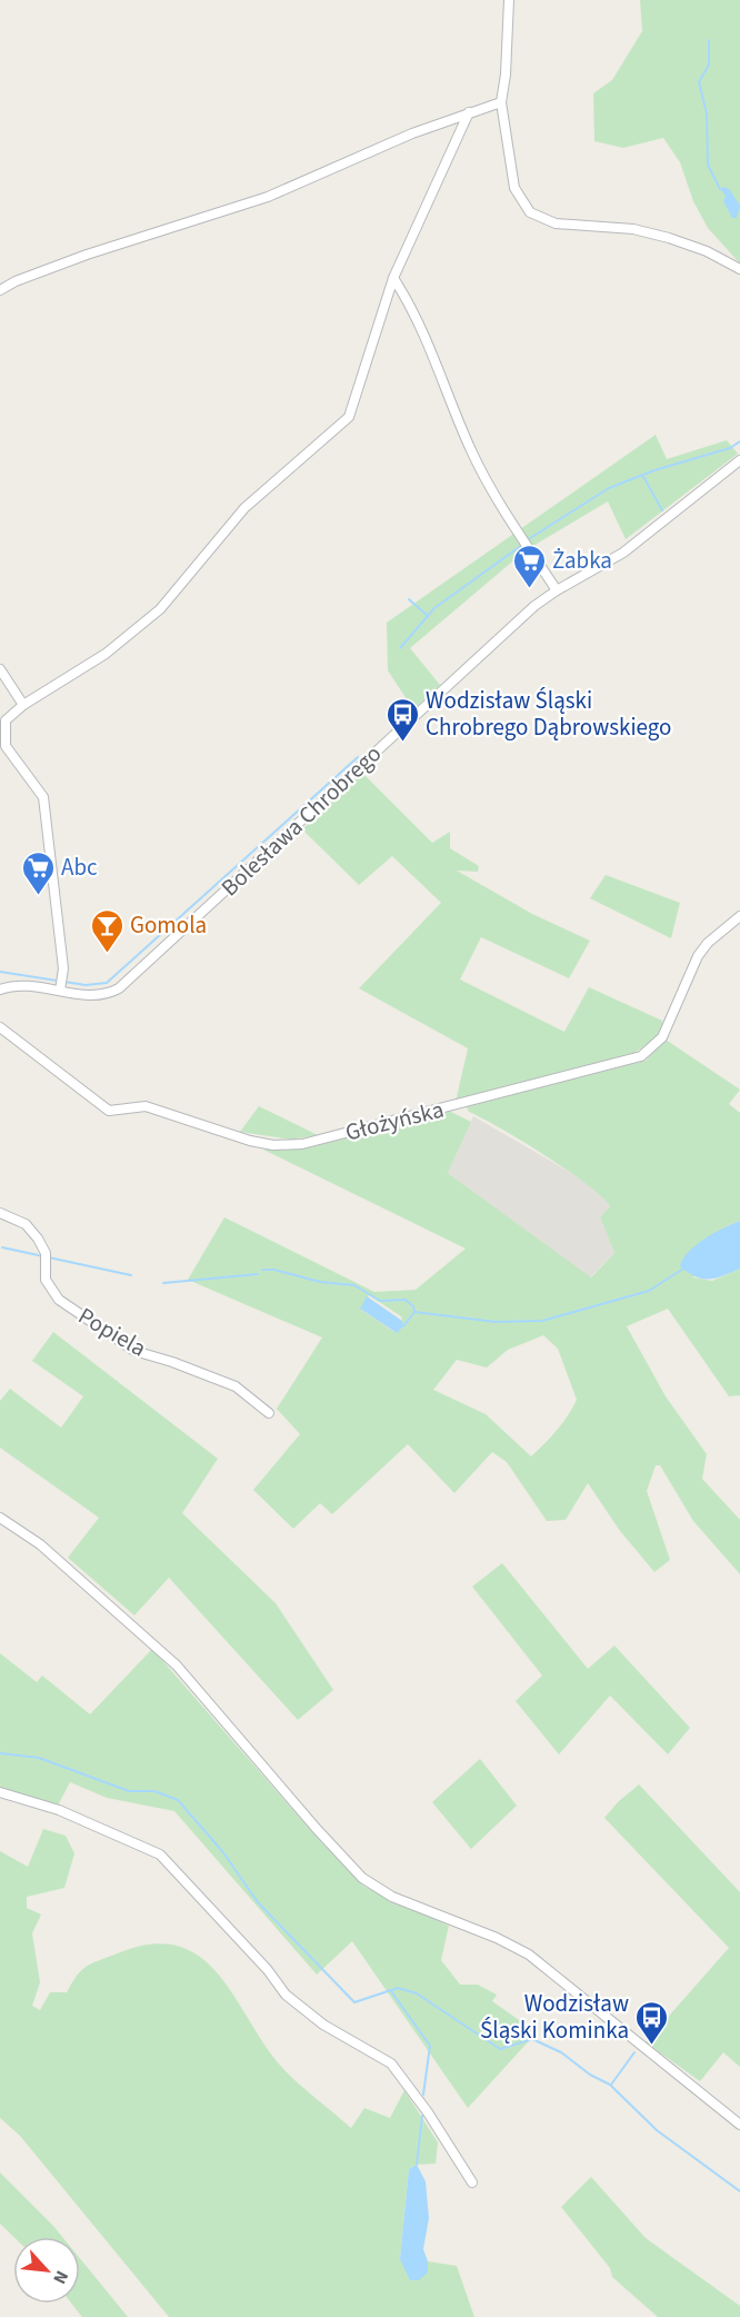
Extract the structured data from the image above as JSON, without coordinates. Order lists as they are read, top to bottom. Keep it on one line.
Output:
{"streets":{"street":["Bolesława Chrobrego","Głożyńska","Popiela"]},"places":{"supermarket":["Żabka","Abc"],"bus stop":["Wodzisław Śląski Chrobrego Dąbrowskiego","Wodzisław Śląski Kominka"],"bar":["Gomola"]},"north":"bottom right"}
